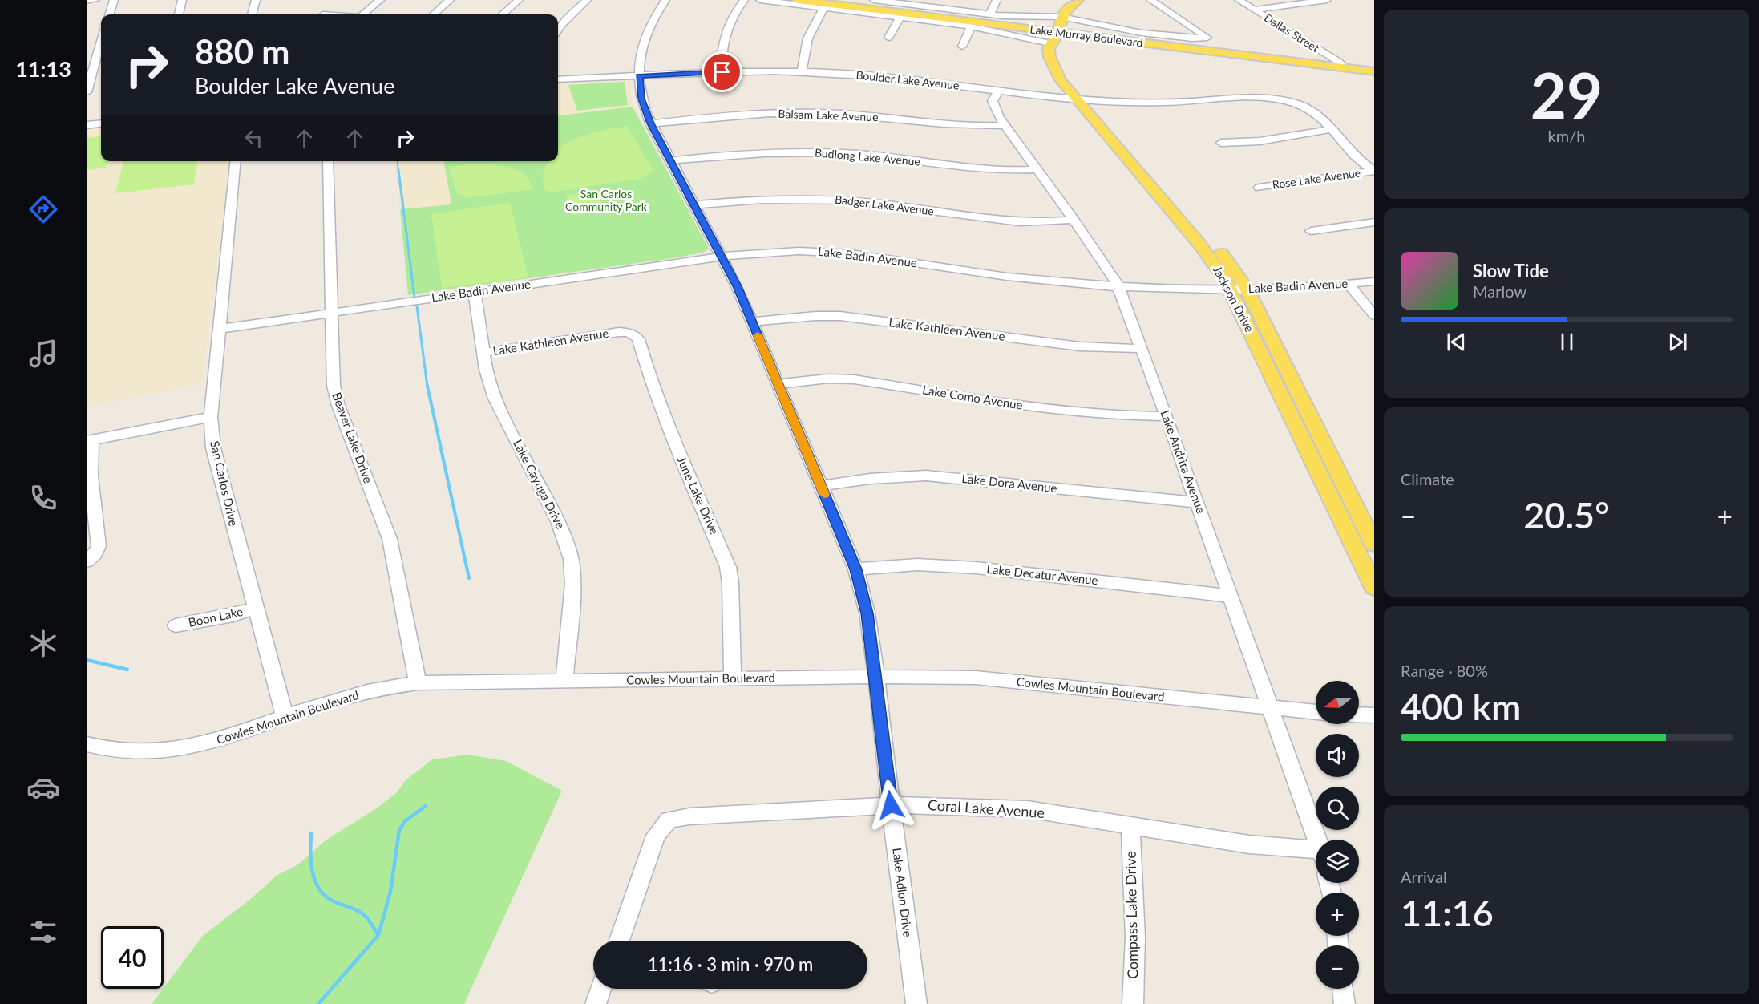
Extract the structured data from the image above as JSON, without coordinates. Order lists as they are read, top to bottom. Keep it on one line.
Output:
{"streets":{"main road":["Lake Murray Boulevard","Jackson Drive"],"street":["Dallas Street","Boulder Lake Avenue","Balsam Lake Avenue","Budlong Lake Avenue","Rose Lake Avenue","Badger Lake Avenue","Lake Badin Avenue","Lake Kathleen Avenue","Lake Como Avenue","Beaver Lake Drive","Lake Andrita Avenue","San Carlos Drive","Lake Dora Avenue","Lake Cayuga Drive","June Lake Drive","Lake Decatur Avenue","Boon Lake","Cowles Mountain Boulevard","Coral Lake Avenue","Lake Adlon Drive","Compass Lake Drive"]},"crossings":[["Dallas Street","Lake Murray Boulevard"],["Lake Murray Boulevard","Jackson Drive"],["Boulder Lake Avenue","Rose Lake Avenue"],["Boulder Lake Avenue","Jackson Drive"],["Boulder Lake Avenue","Lake Andrita Avenue"],["Boulder Lake Avenue","Lake Adlon Drive"],["Balsam Lake Avenue","Lake Andrita Avenue"],["Balsam Lake Avenue","Lake Adlon Drive"],["Budlong Lake Avenue","Lake Andrita Avenue"],["Budlong Lake Avenue","Lake Adlon Drive"],["Badger Lake Avenue","Lake Andrita Avenue"],["Badger Lake Avenue","Lake Adlon Drive"],["Lake Badin Avenue","Jackson Drive"],["Lake Badin Avenue","Beaver Lake Drive"],["Lake Badin Avenue","Lake Andrita Avenue"],["Lake Badin Avenue","San Carlos Drive"],["Lake Badin Avenue","Lake Cayuga Drive"],["Lake Badin Avenue","Lake Adlon Drive"],["Lake Kathleen Avenue","Lake Andrita Avenue"],["Lake Kathleen Avenue","Lake Cayuga Drive"],["Lake Kathleen Avenue","June Lake Drive"],["Lake Kathleen Avenue","Lake Adlon Drive"],["Lake Como Avenue","Lake Andrita Avenue"],["Lake Como Avenue","Lake Adlon Drive"],["Beaver Lake Drive","Cowles Mountain Boulevard"],["Lake Andrita Avenue","Lake Dora Avenue"],["Lake Andrita Avenue","Lake Decatur Avenue"],["Lake Andrita Avenue","Cowles Mountain Boulevard"],["San Carlos Drive","Boon Lake"],["San Carlos Drive","Cowles Mountain Boulevard"],["Lake Dora Avenue","Lake Adlon Drive"],["Lake Cayuga Drive","Cowles Mountain Boulevard"],["June Lake Drive","Cowles Mountain Boulevard"],["Lake Decatur Avenue","Lake Adlon Drive"],["Cowles Mountain Boulevard","Lake Adlon Drive"],["Coral Lake Avenue","Lake Adlon Drive"],["Coral Lake Avenue","Compass Lake Drive"]],"parks":["San Carlos Community Park"],"north":"left","page":{"tabs":"11:13","tile":[["29","km/h"],"Climate",["Range · 80%","400 km"],["Arrival","11:16"]],"turn":["880 m","Boulder Lake Avenue"],"song":["Slow Tide","Marlow"],"heat":["−","20.5°","+"],"map_buttons":["+","−"],"limit":"40","trip":"11:16 · 3 min · 970 m"}}
